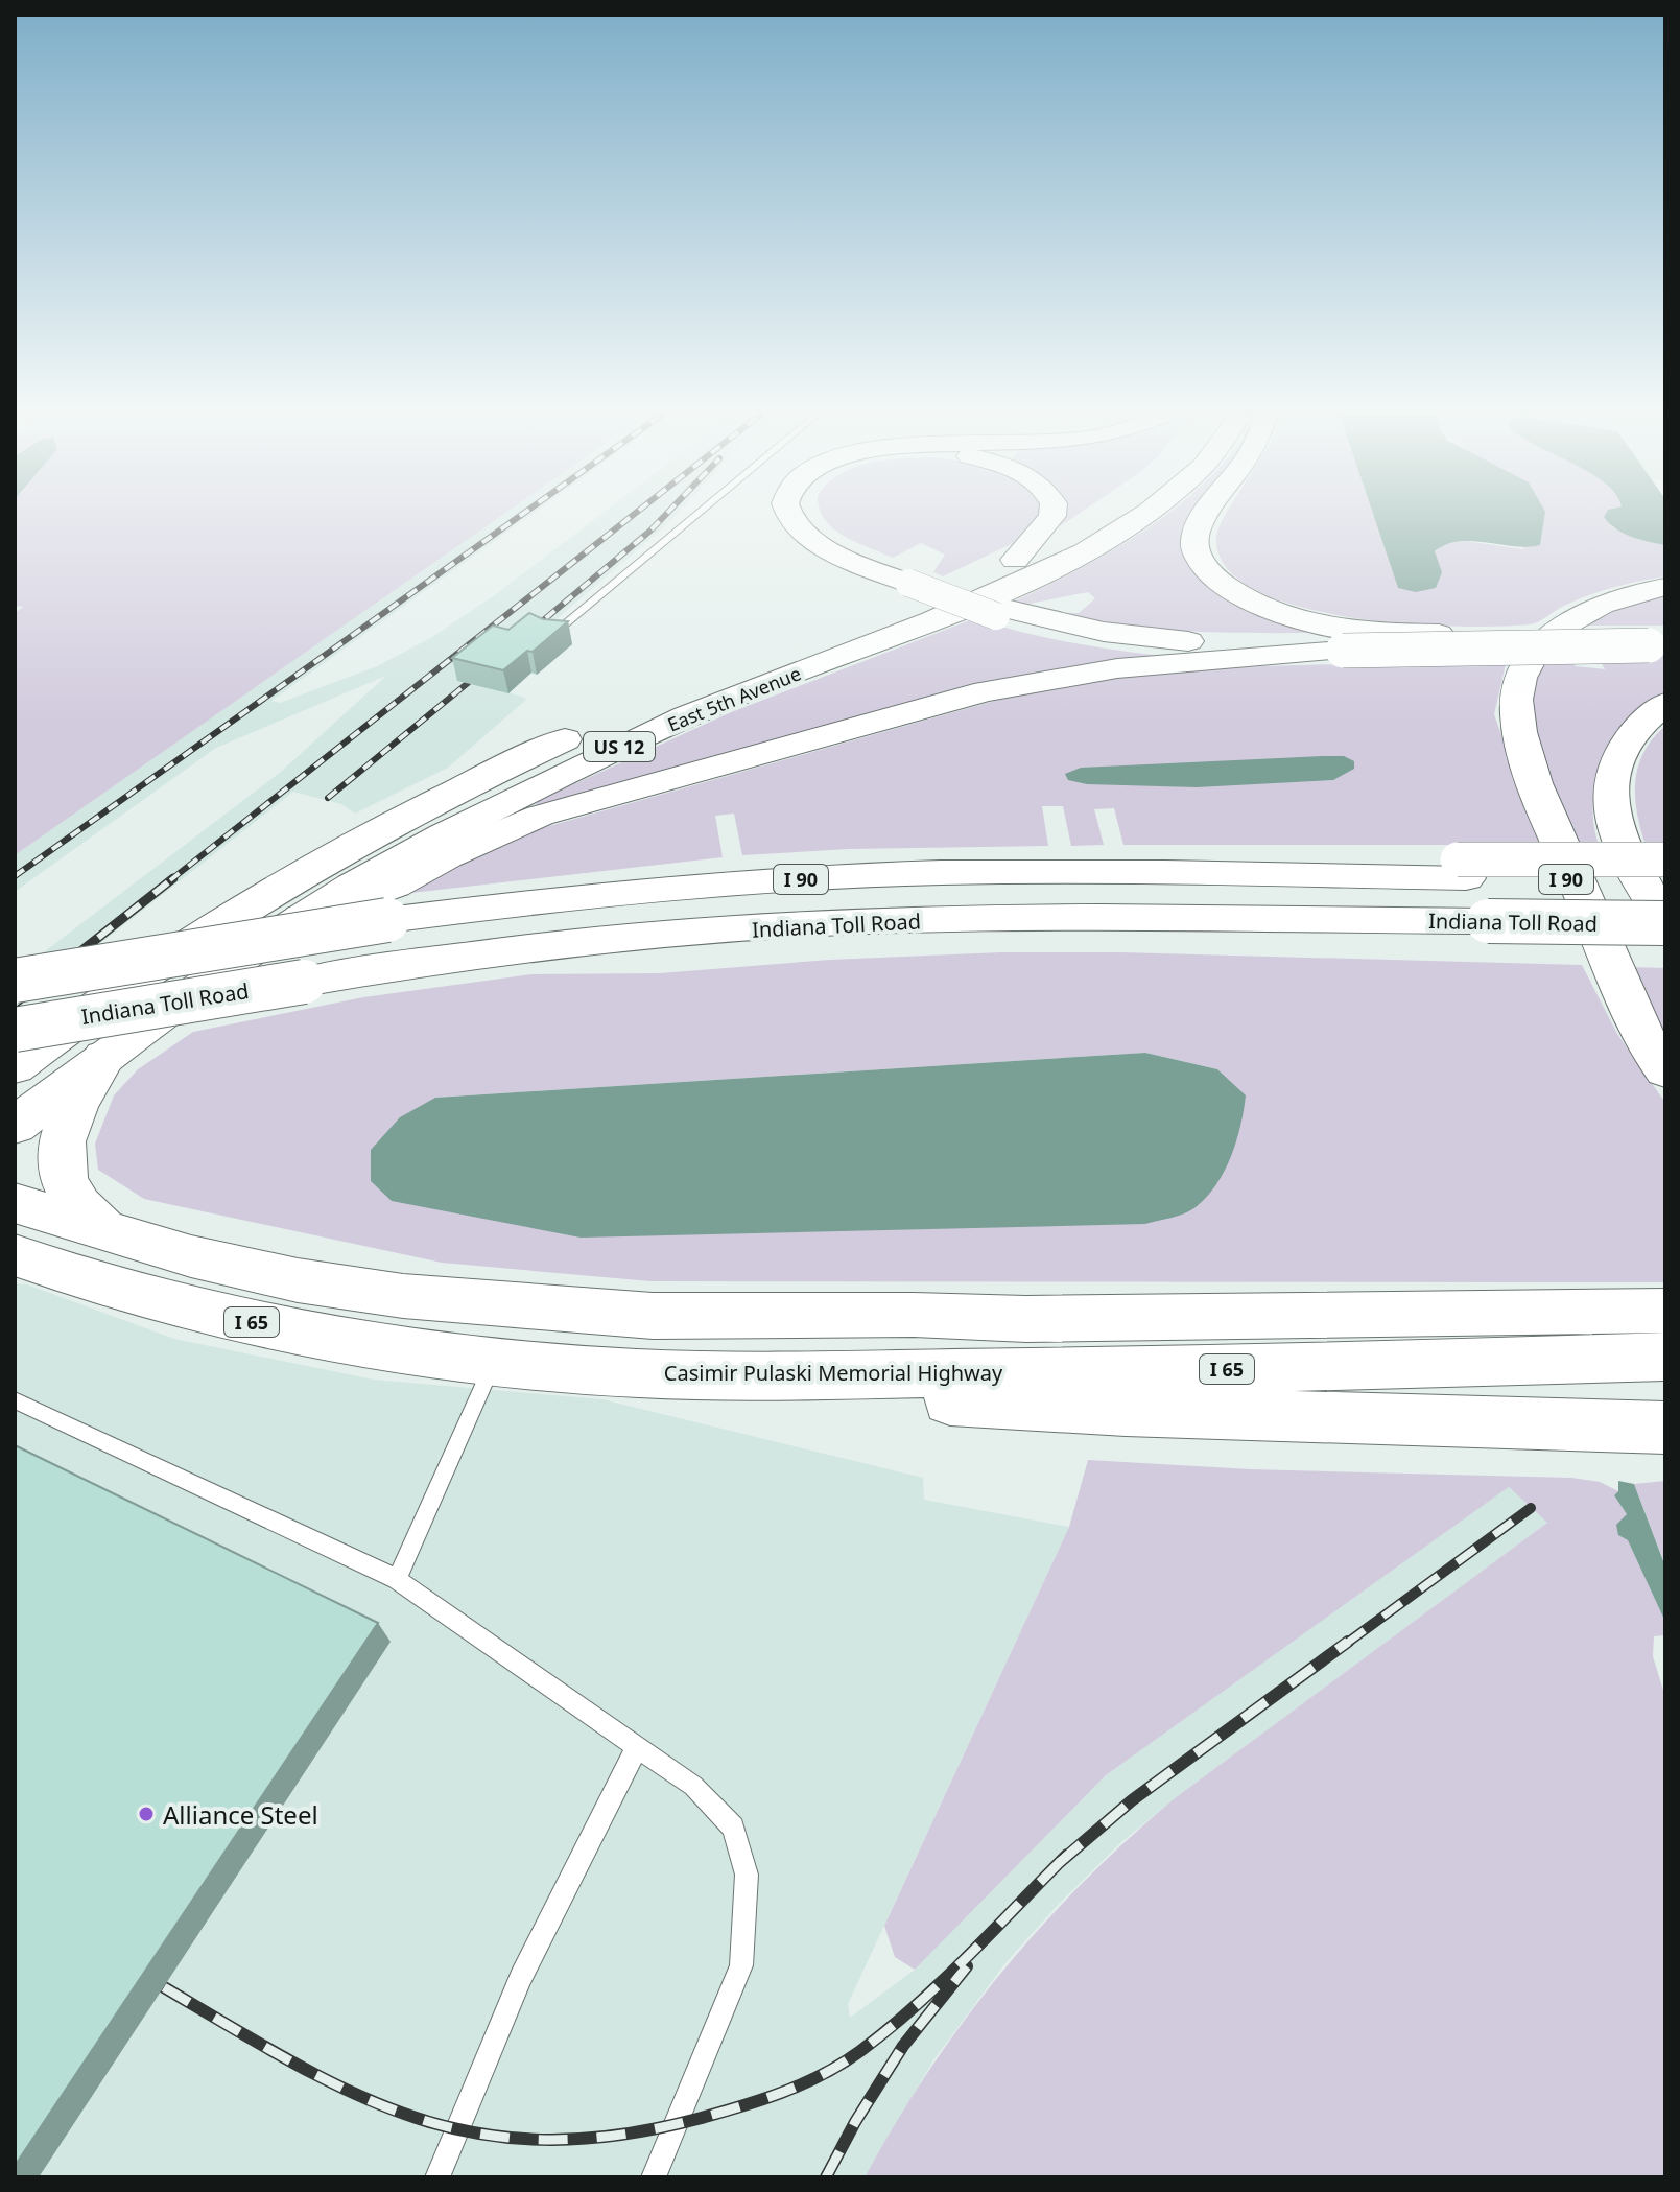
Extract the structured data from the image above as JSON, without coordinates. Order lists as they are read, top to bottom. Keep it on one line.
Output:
{"streets":{"main road":["East 5th Avenue","US 12","I 90","Indiana Toll Road","I 65","Casimir Pulaski Memorial Highway"]},"places":["Alliance Steel"]}
